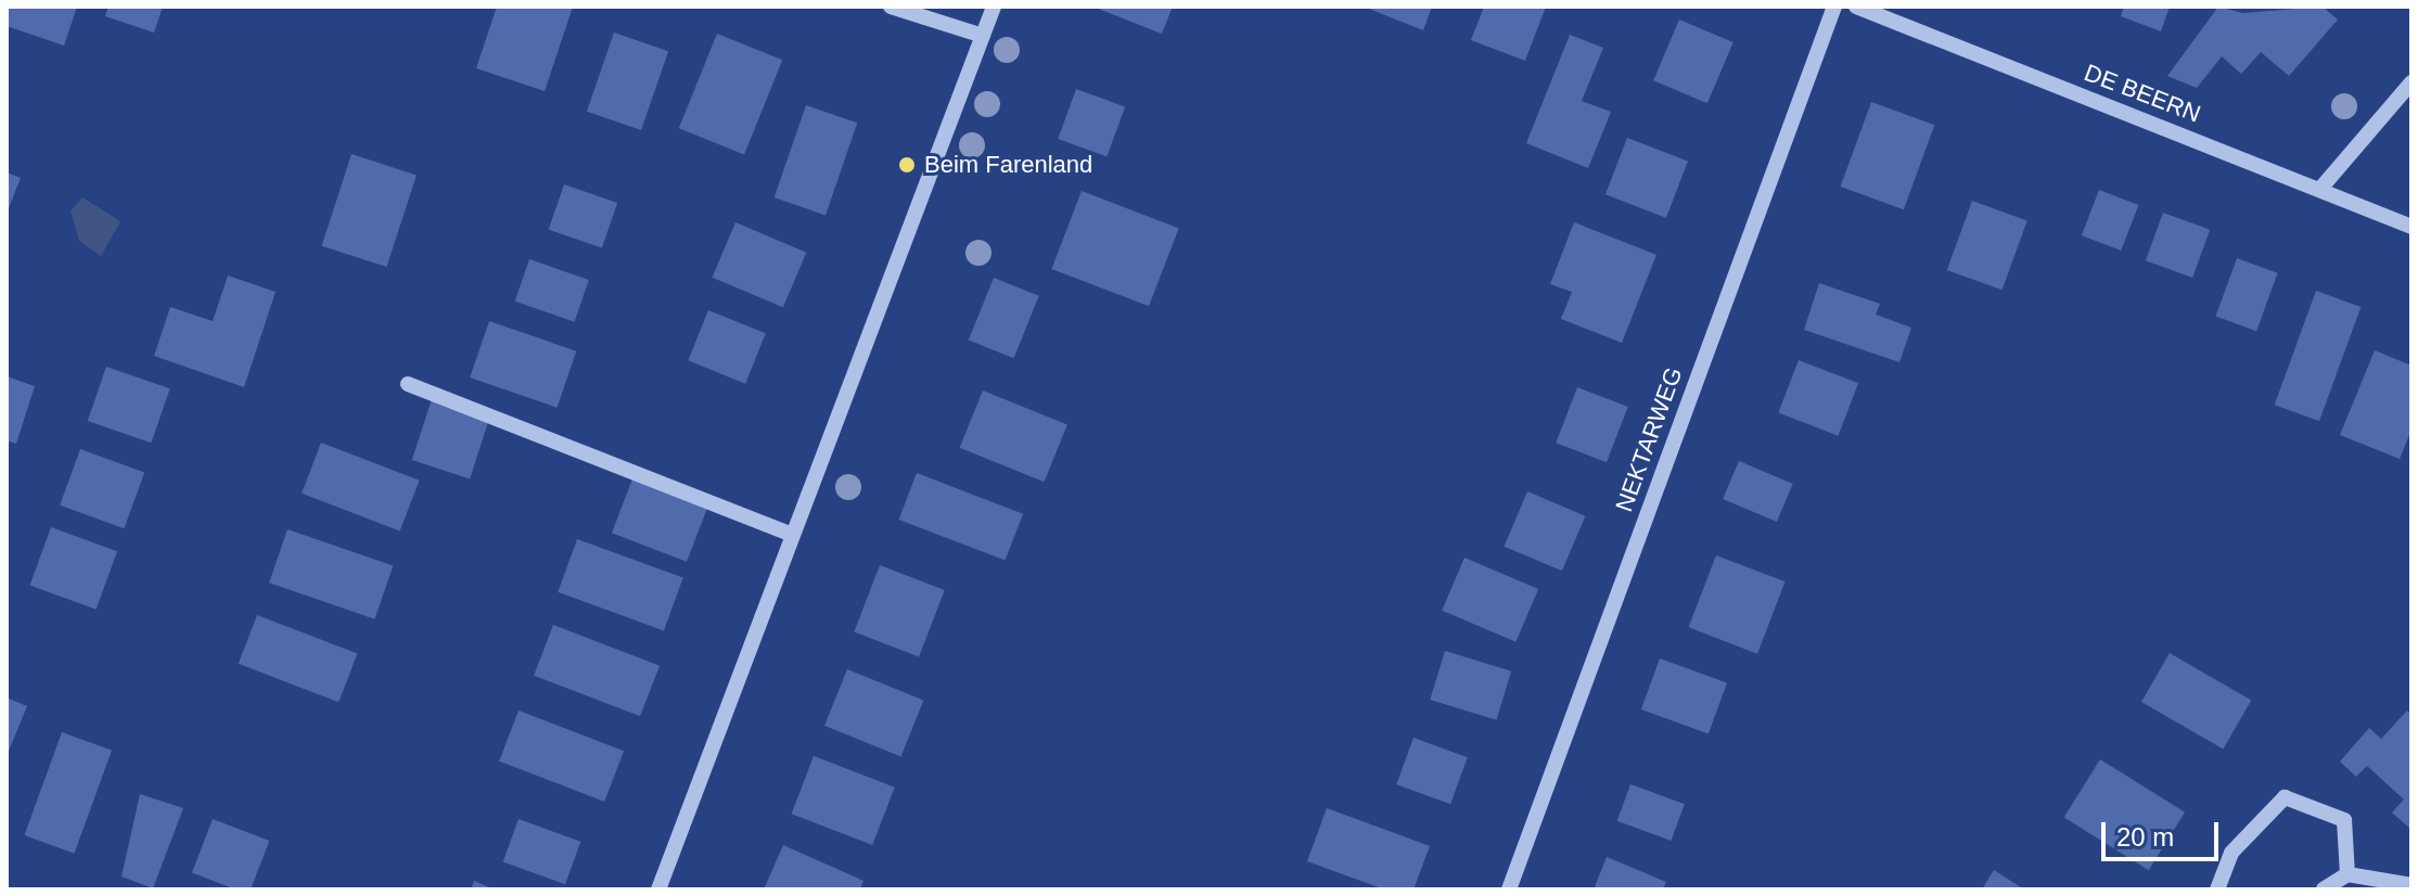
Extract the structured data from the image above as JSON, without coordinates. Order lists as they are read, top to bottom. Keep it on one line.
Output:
{"streets":{"street":["DE BEERN","NEKTARWEG"]},"places":["Beim Farenland"],"scale_bar":"20 m"}
